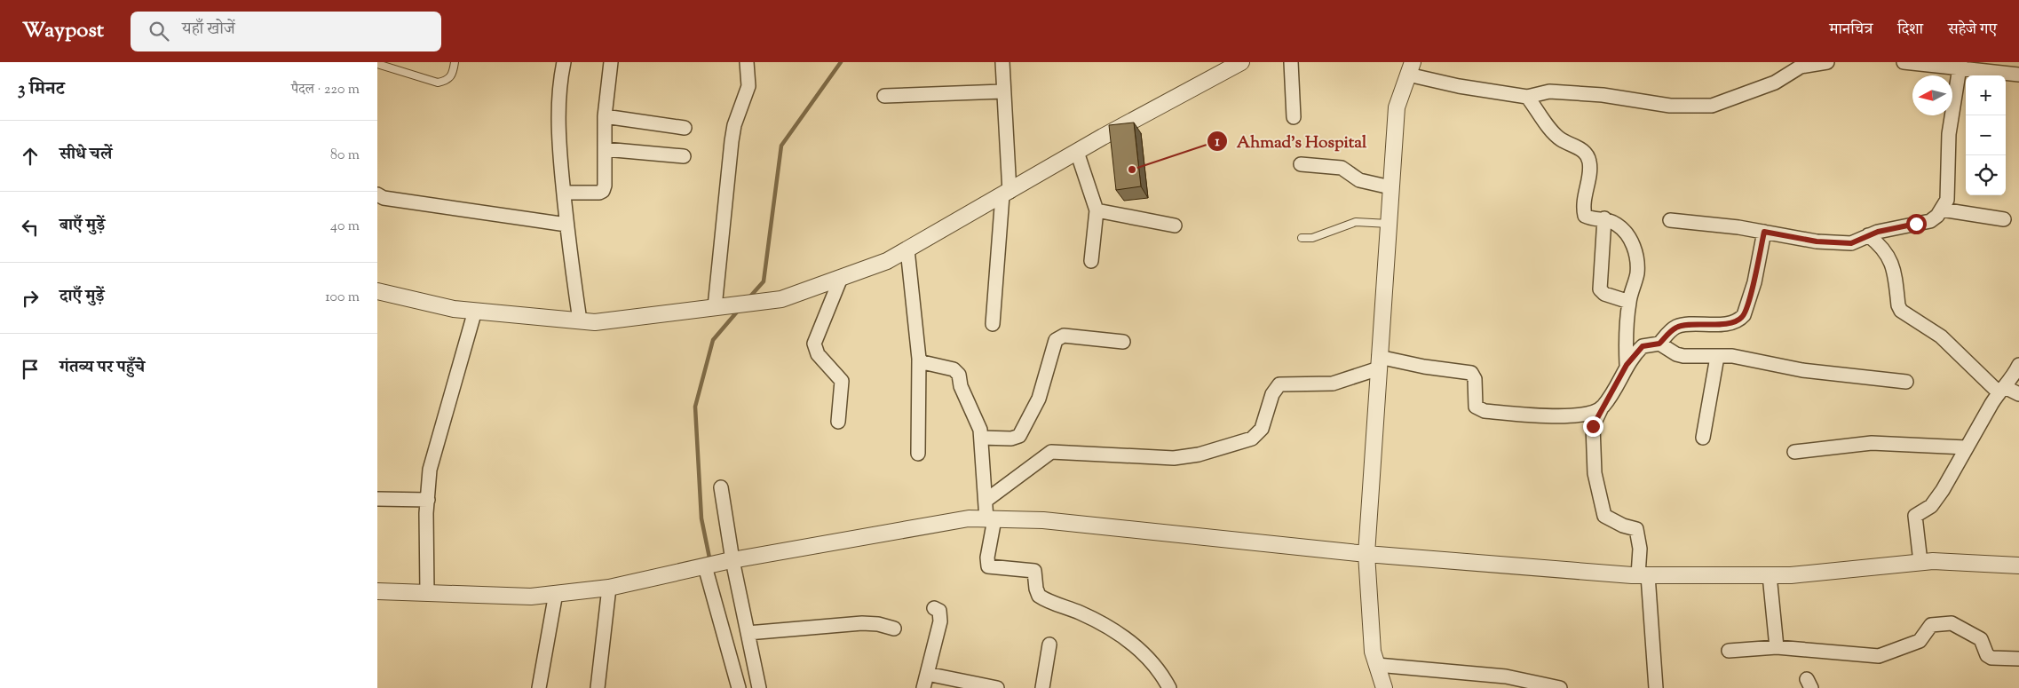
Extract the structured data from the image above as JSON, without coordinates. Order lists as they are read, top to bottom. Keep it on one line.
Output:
{"places":["Ahmad's Hospital"],"north":"left","page":{"header":"Waypost","search":"यहाँ खोजें","nav":["मानचित्र","दिशा","सहेजे गए"],"heading":["3 मिनट","पैदल · 220 m"],"map_buttons":["+","−"],"list":[["सीधे चलें","80 m"],["बाएँ मुड़ें","40 m"],["दाएँ मुड़ें","100 m"],"गंतव्य पर पहुँचे"]}}
